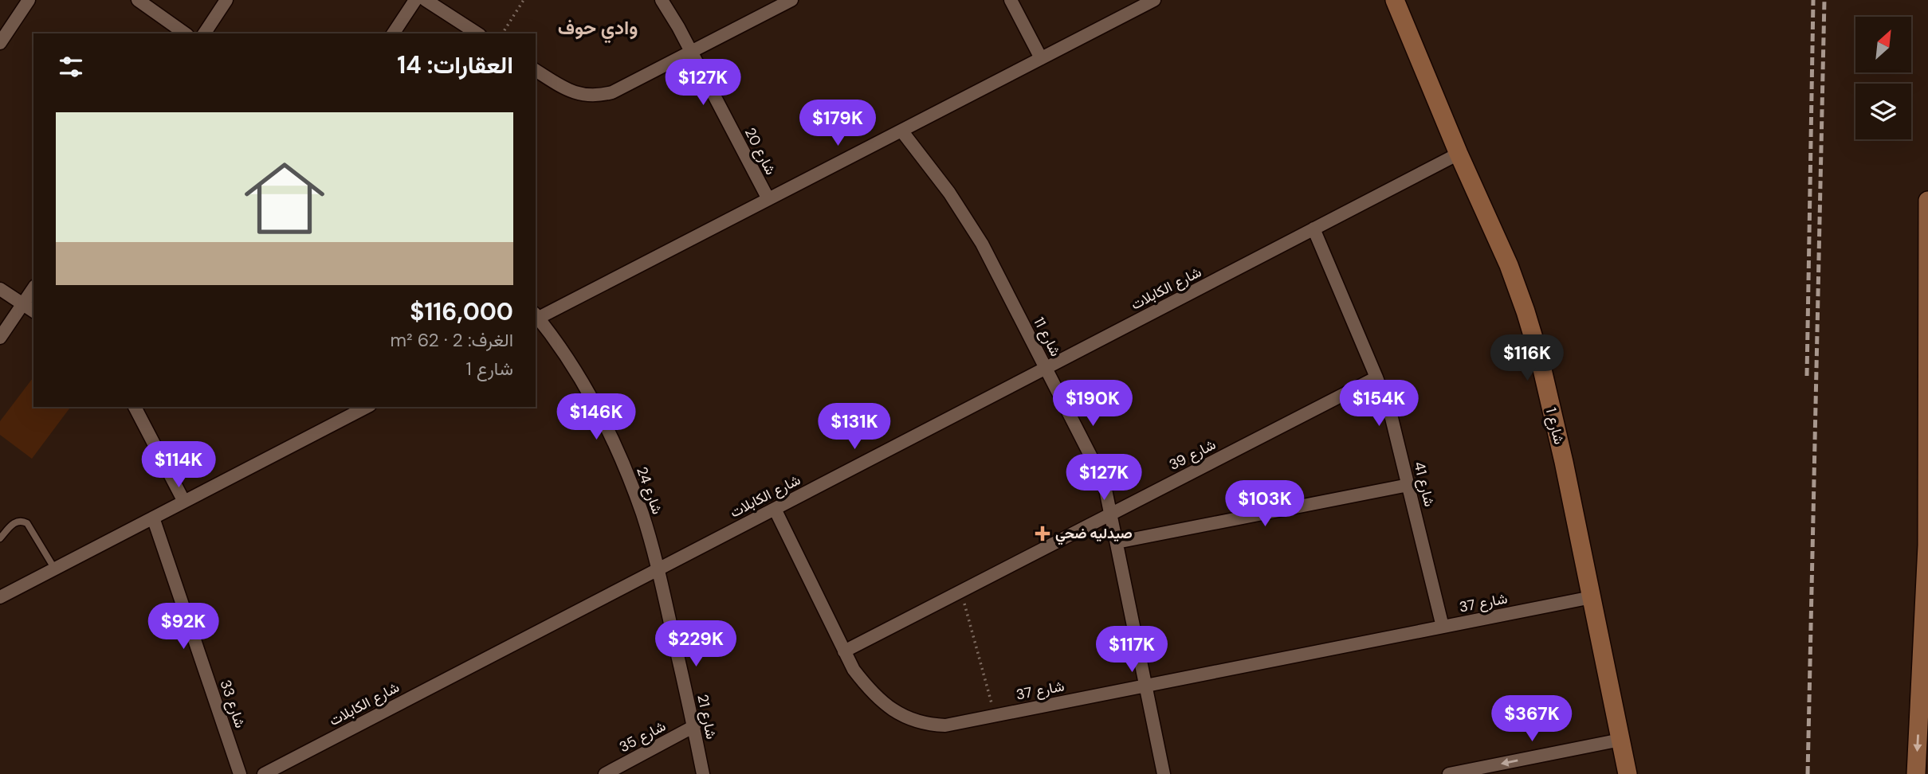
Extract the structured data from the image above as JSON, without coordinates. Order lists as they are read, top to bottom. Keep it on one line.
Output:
{"streets":{"street":["شارع 20","شارع الكابلات","شارع 11","شارع 1","شارع 39","شارع 41","شارع 24","شارع 37","شارع 33","شارع 21","شارع 35"]},"crossings":[["شارع الكابلات","شارع 11"],["شارع الكابلات","شارع 1"],["شارع الكابلات","شارع 41"],["شارع الكابلات","شارع 24"],["شارع الكابلات","شارع 37"],["شارع الكابلات","شارع 21"],["شارع 11","شارع 39"],["شارع 11","شارع 37"],["شارع 1","شارع 37"],["شارع 39","شارع 41"],["شارع 39","شارع 37"],["شارع 41","شارع 37"],["شارع 24","شارع 21"],["شارع 21","شارع 35"]],"districts":["وادي حوف"],"places":{"health":["صيدليه ضحي"]},"north":"top right","page":{"heading":"العقارات: 14","price":["$127K","$179K","$116K","$190K","$154K","$146K","$131K","$114K","$127K","$103K","$92K","$229K","$117K","$367K"],"list":[{"name":"$116,000","note":"الغرف: 2 · 62 m² · شارع 1"}]}}
